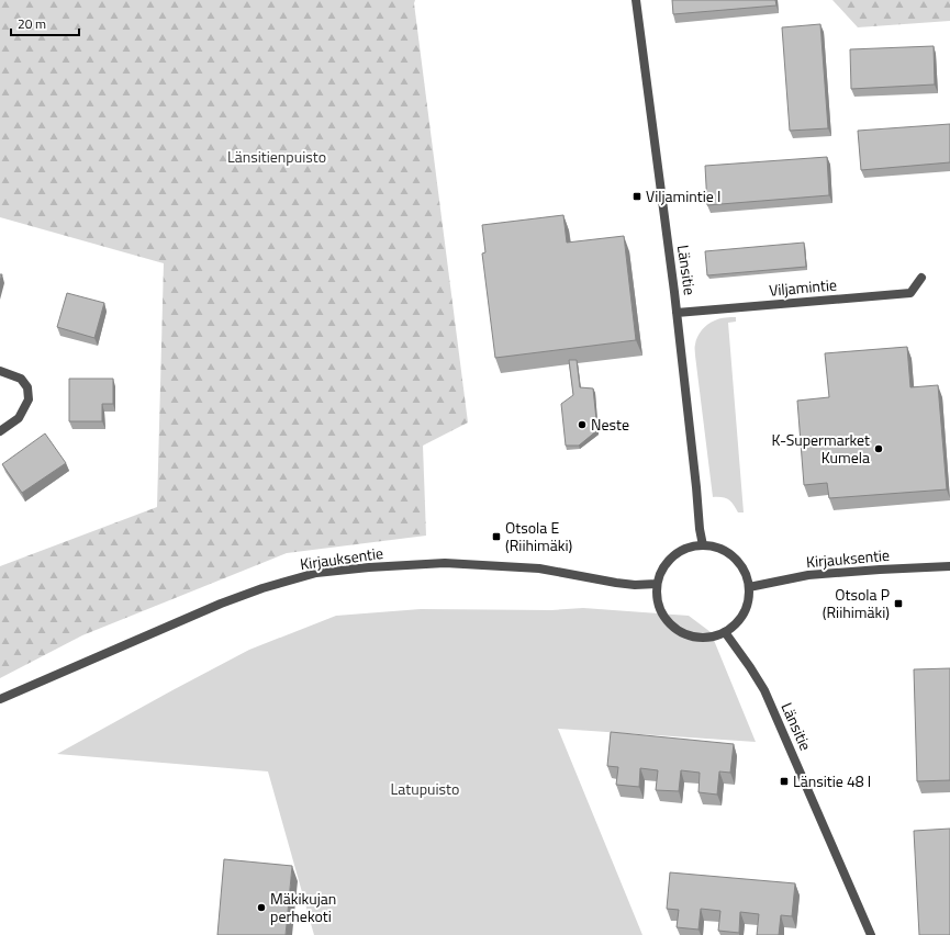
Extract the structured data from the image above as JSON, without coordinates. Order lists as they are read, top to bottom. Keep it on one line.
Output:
{"streets":{"street":["Länsitie","Viljamintie","Kirjauksentie"]},"crossings":[["Länsitie","Viljamintie"],["Länsitie","Kirjauksentie"]],"parks":["Länsitienpuisto","Latupuisto"],"places":{"transit":["Viljamintie I","Otsola E (Riihimäki)","Otsola P (Riihimäki)","Länsitie 48 I"],"other":["Neste","K-Supermarket Kumela","Mäkikujan perhekoti"]},"scale_bar":"20 m"}
